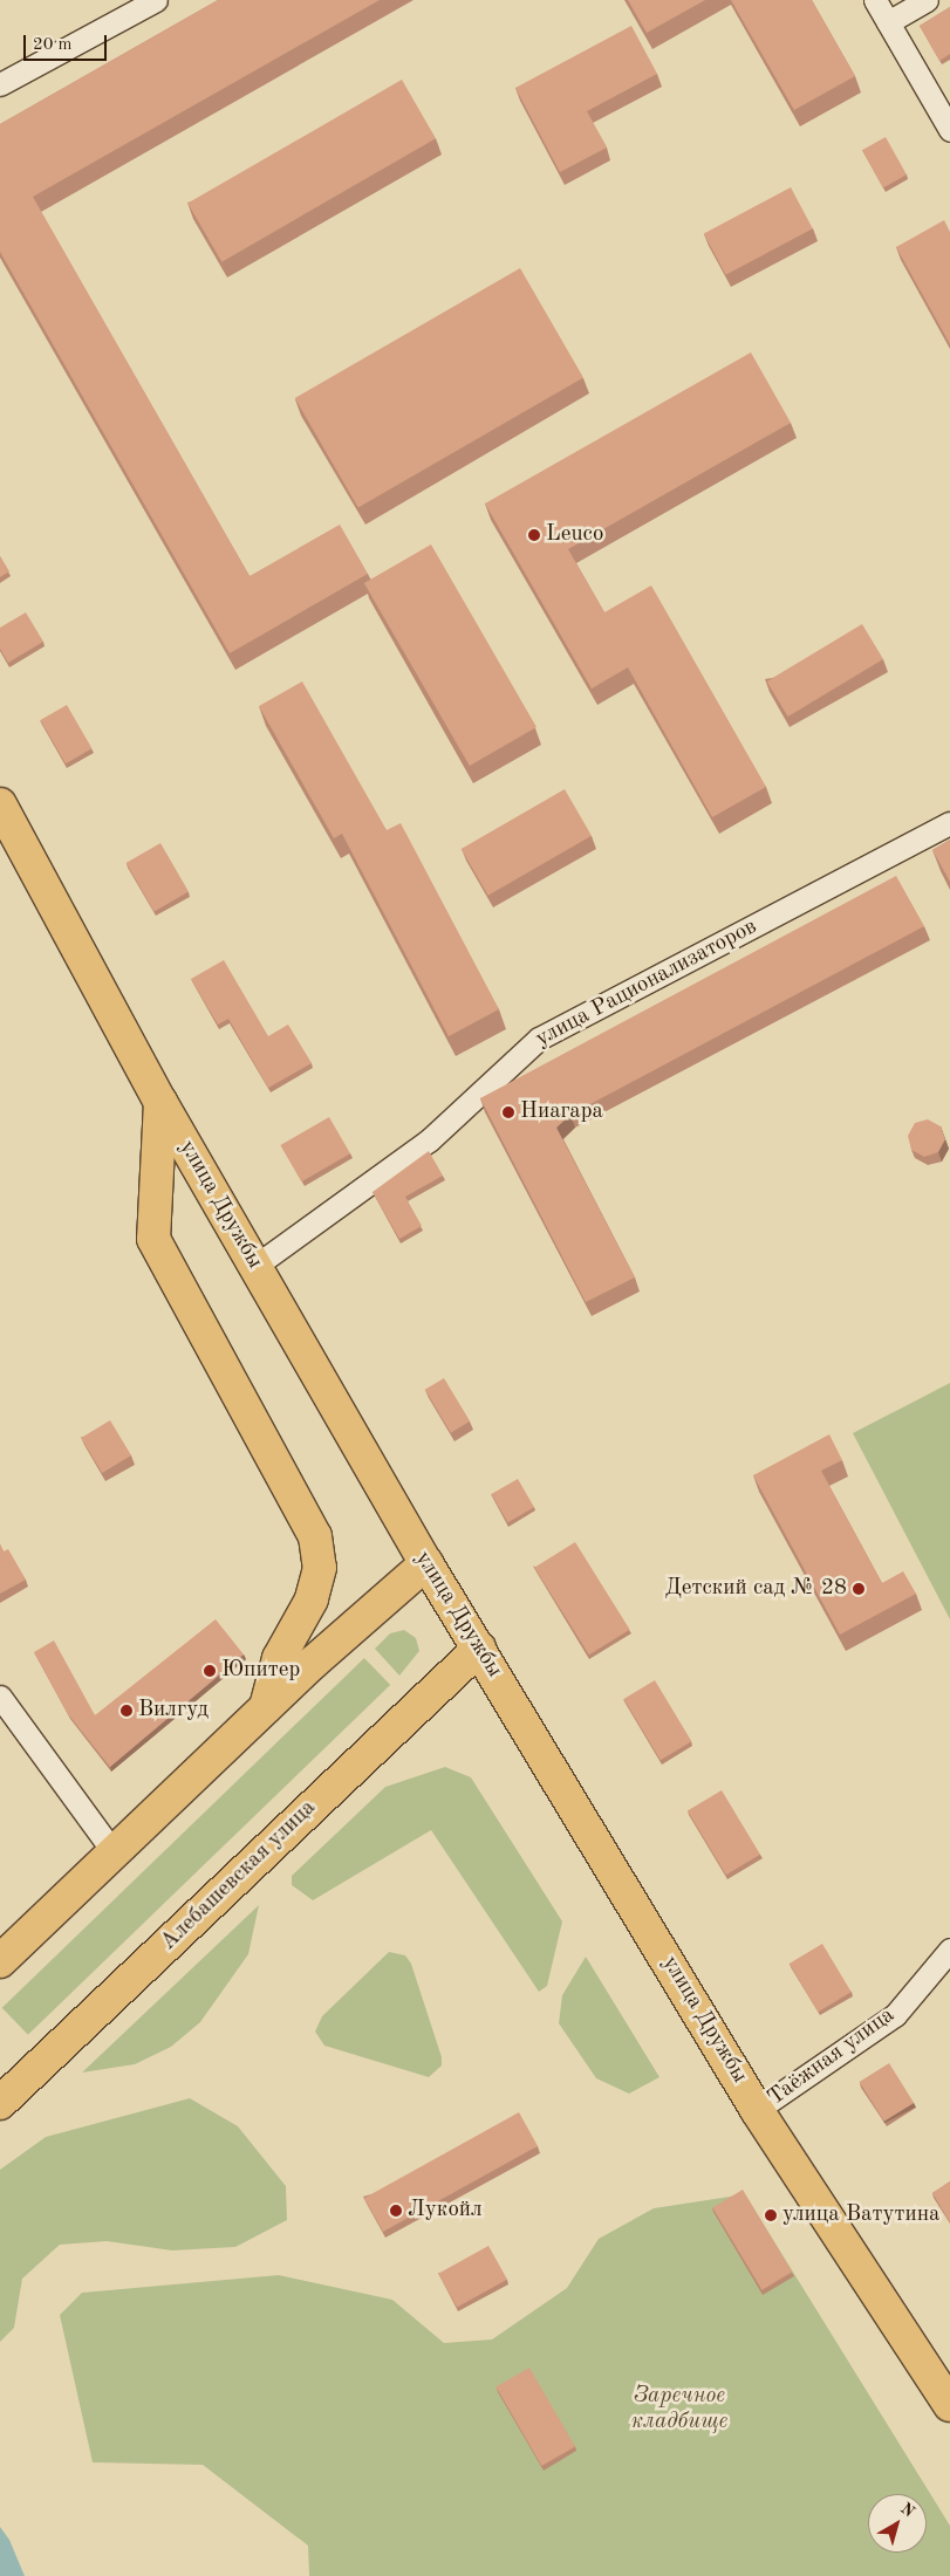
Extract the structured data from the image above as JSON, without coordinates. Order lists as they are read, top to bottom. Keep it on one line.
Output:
{"streets":{"main road":["улица Дружбы","Алебашевская улица"],"street":["улица Рационализаторов","Таёжная улица"]},"crossings":[["улица Рационализаторов","улица Дружбы"],["улица Дружбы","Алебашевская улица"],["улица Дружбы","Таёжная улица"]],"parks":["Заречное кладбище"],"places":["Leuco","Ниагара","Детский сад № 28","Юпитер","Вилгуд","Лукойл","улица Ватутина"],"scale_bar":"20 m","north":"top right"}
